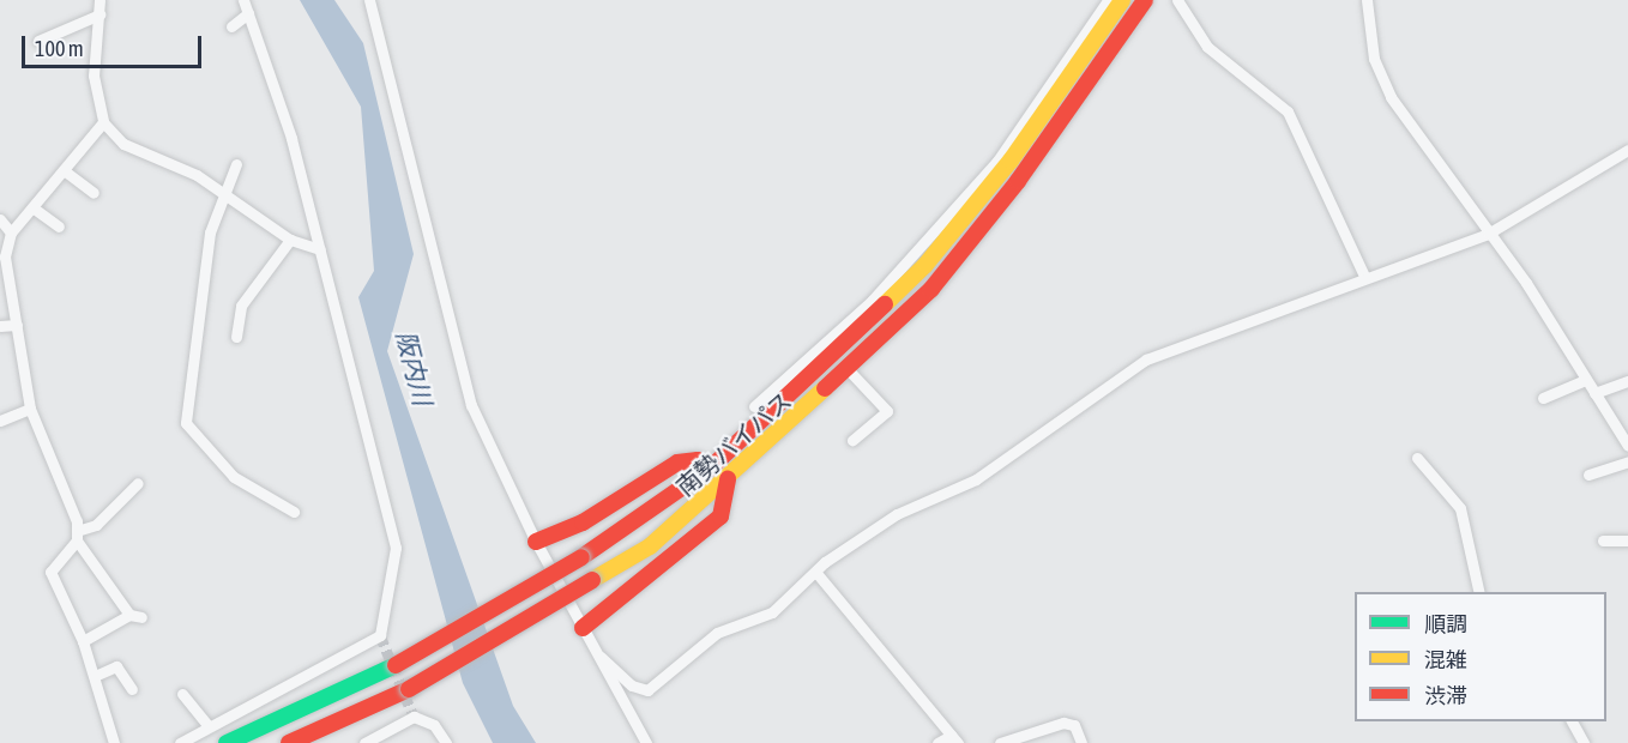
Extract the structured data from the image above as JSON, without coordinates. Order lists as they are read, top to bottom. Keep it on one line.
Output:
{"streets":{"highway":["南勢バイパス"]},"water":["阪内川"],"legend":["順調","混雑","渋滞"],"scale_bar":"100 m"}
